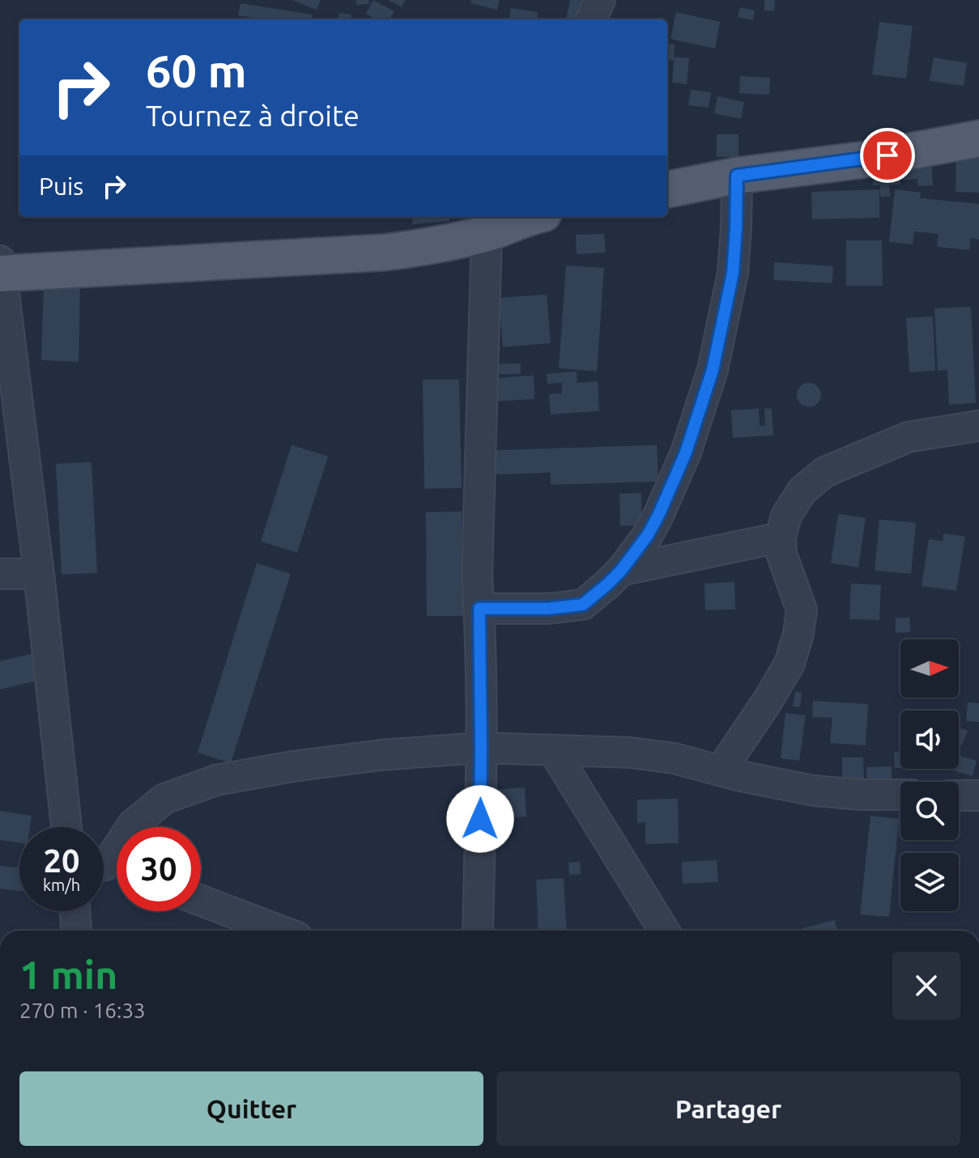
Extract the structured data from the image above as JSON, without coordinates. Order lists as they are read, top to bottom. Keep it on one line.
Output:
{"north":"right","page":{"turn":["60 m","Tournez à droite"],"then":"Puis","speed":"20 km/h","limit":"30","heading":["1 min","270 m · 16:33"],"buttons":["Quitter","Partager"]}}
